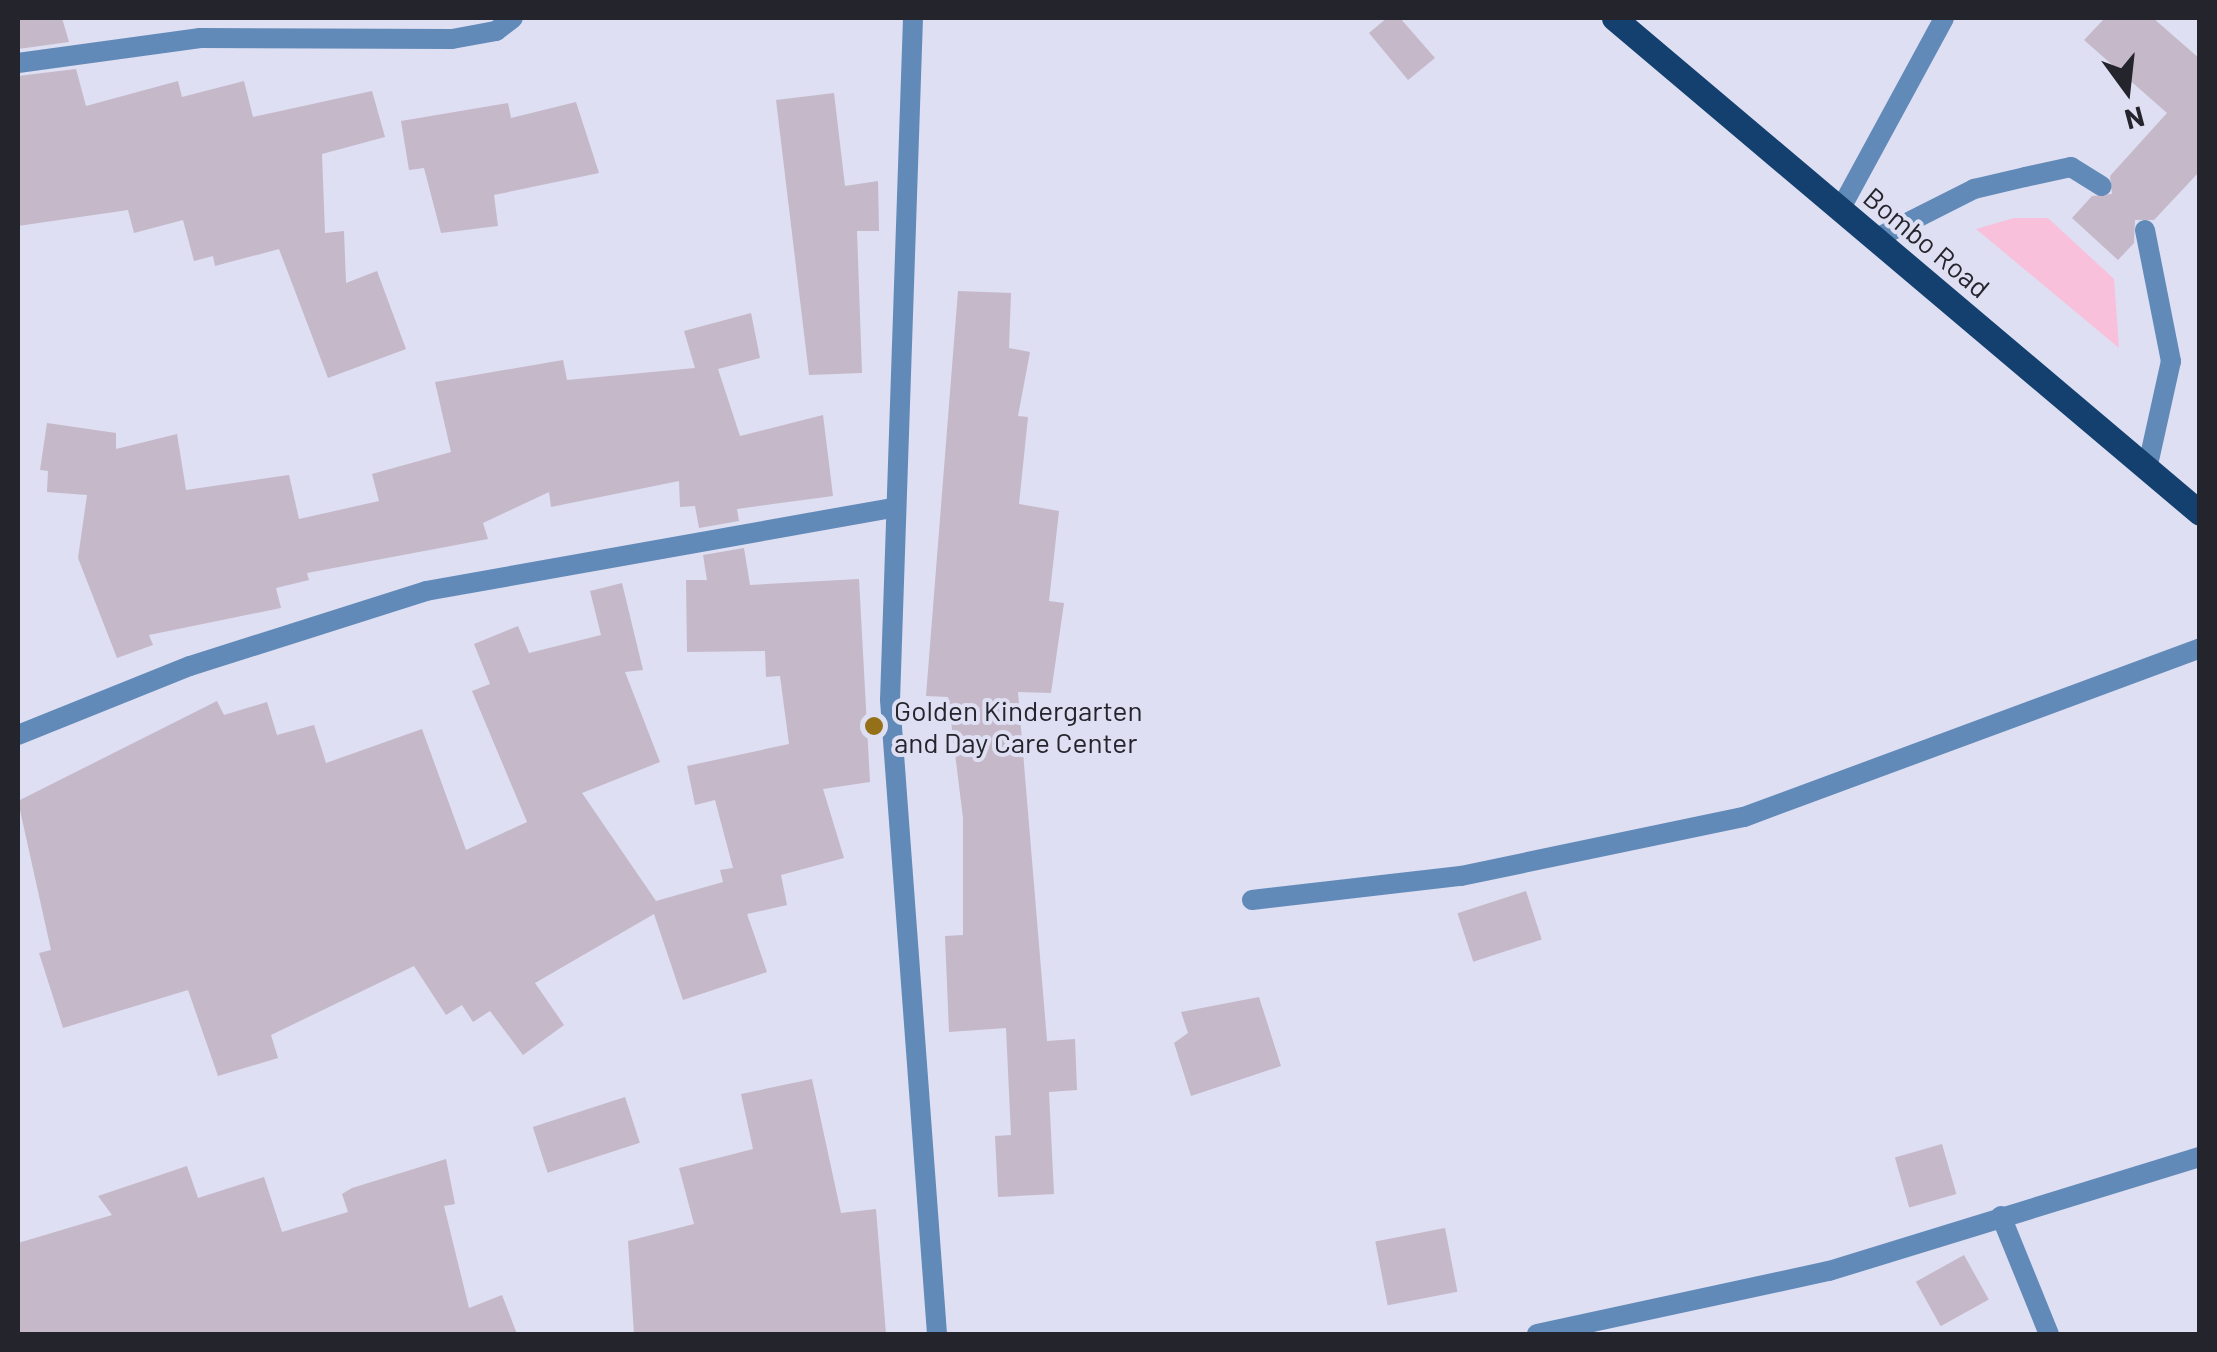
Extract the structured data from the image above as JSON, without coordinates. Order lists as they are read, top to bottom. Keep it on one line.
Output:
{"streets":{"main road":["Bombo Road"]},"places":["Golden Kindergarten and Day Care Center"],"north":"bottom"}
